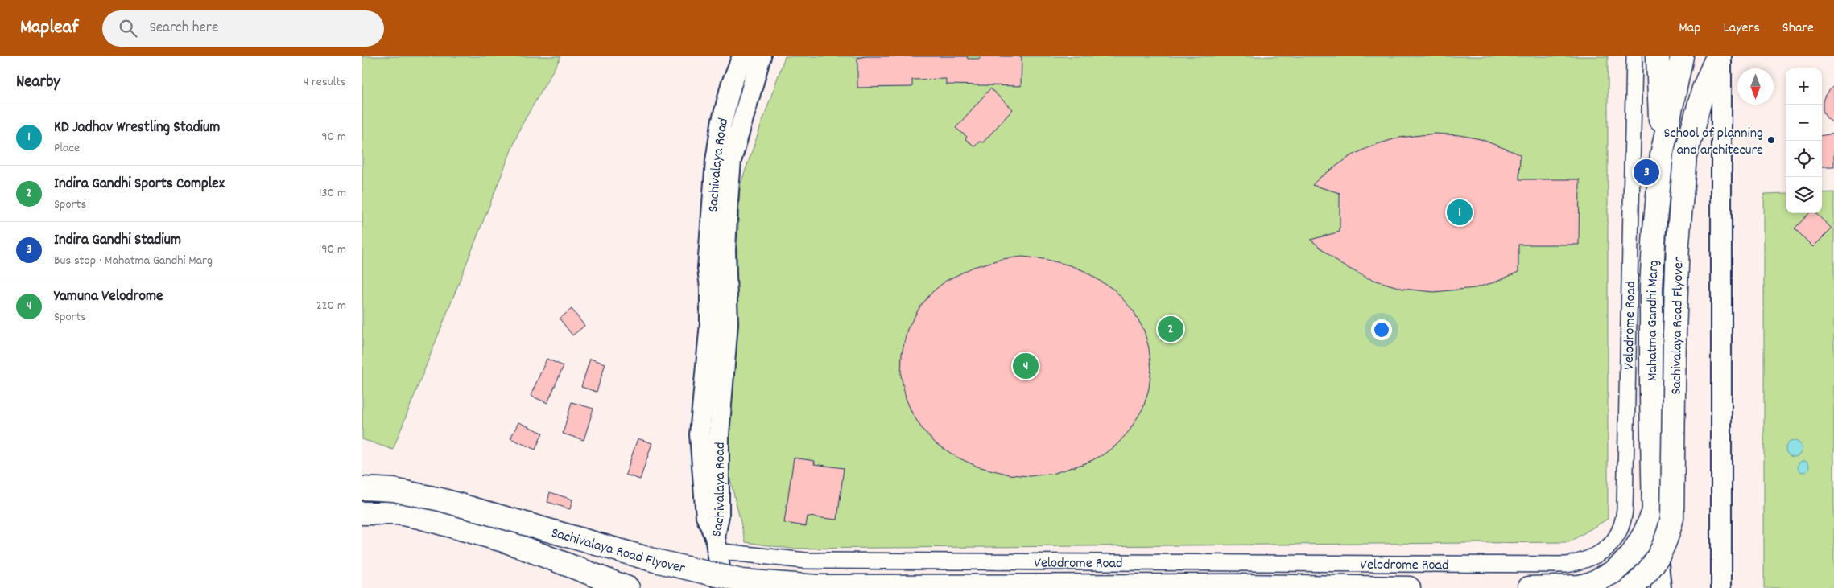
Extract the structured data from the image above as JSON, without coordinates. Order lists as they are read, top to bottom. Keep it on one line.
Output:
{"streets":{"highway":["Mahatma Gandhi Marg","Sachivalaya Road Flyover"],"main road":["Sachivalaya Road"],"street":["Velodrome Road"]},"crossings":[["Sachivalaya Road","Velodrome Road"]],"places":["School of planning and architecure"],"north":"bottom","page":{"header":"Mapleaf","search":"Search here","nav":["Map","Layers","Share"],"heading":["Nearby","4 results"],"map_buttons":["+","−"],"list":[{"mark":"1","name":"KD Jadhav Wrestling Stadium","note":"Place","value":"90 m"},{"mark":"2","name":"Indira Gandhi Sports Complex","note":"Sports","value":"130 m"},{"mark":"3","name":"Indira Gandhi Stadium","note":"Bus stop · Mahatma Gandhi Marg","value":"190 m"},{"mark":"4","name":"Yamuna Velodrome","note":"Sports","value":"220 m"}],"pins":["3","1","2","4"]}}
